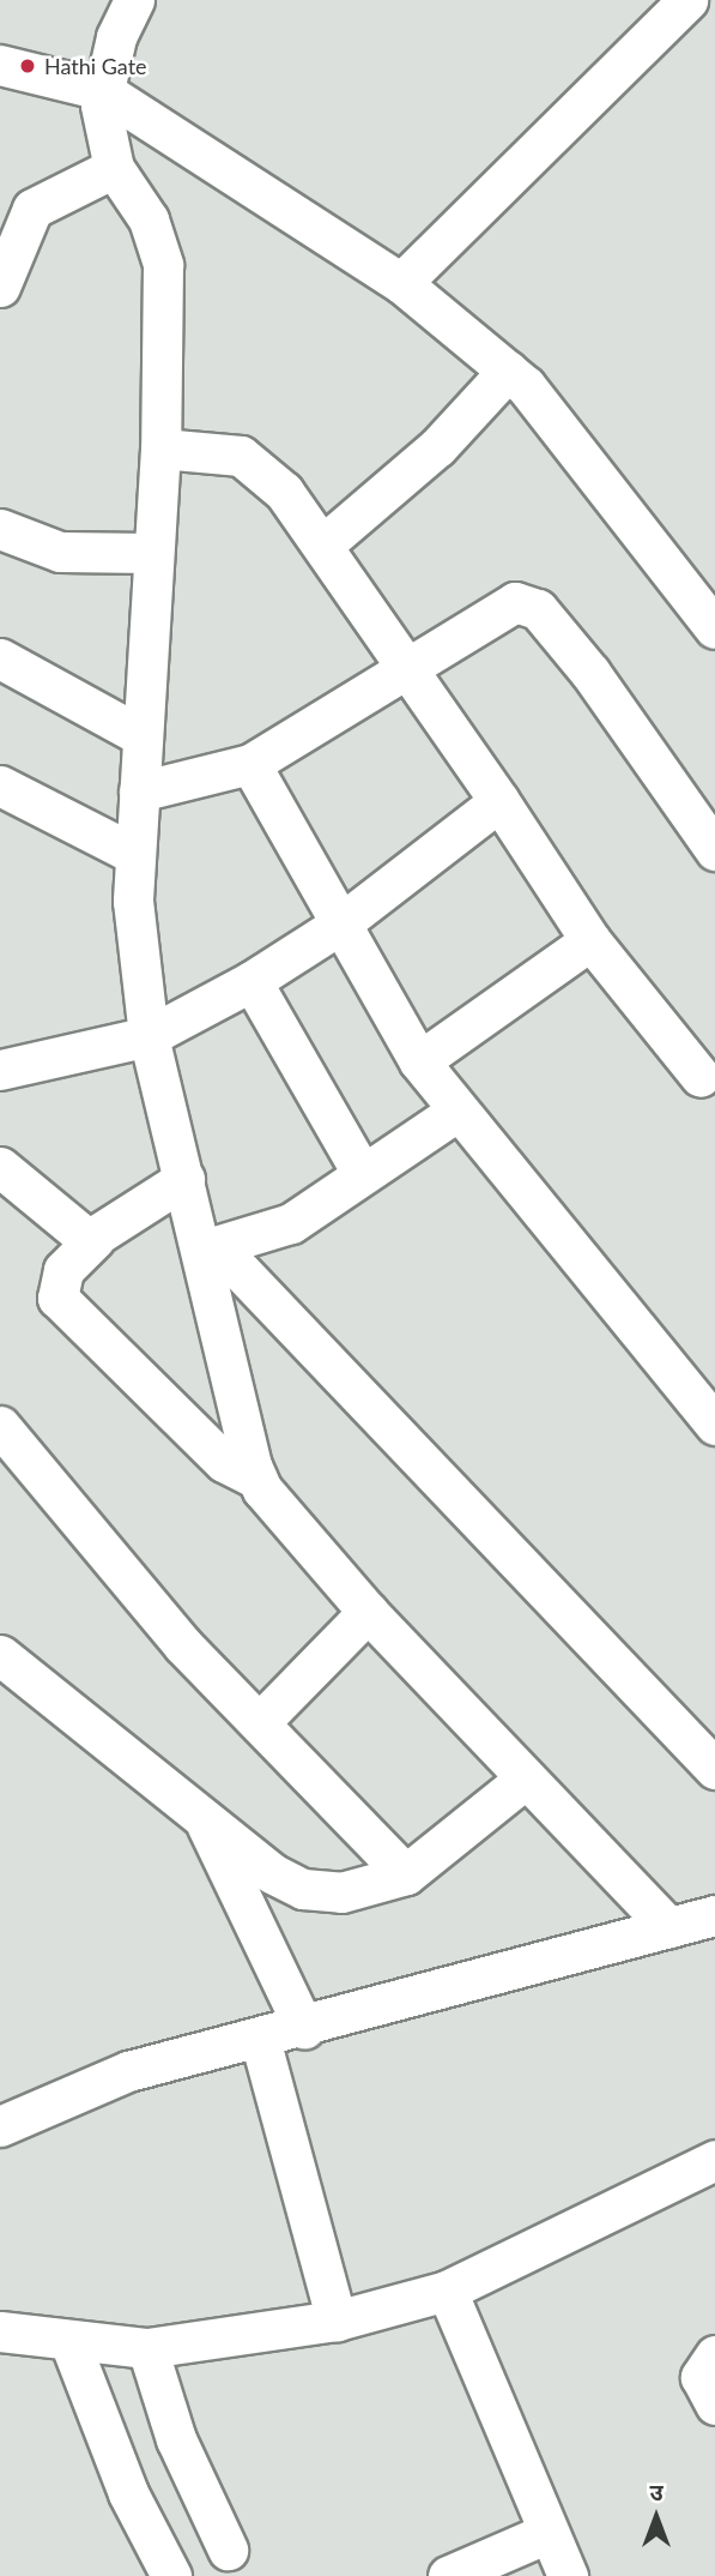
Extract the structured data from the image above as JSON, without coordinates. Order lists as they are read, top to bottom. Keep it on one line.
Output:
{"places":["Hathi Gate"],"north":"top"}
